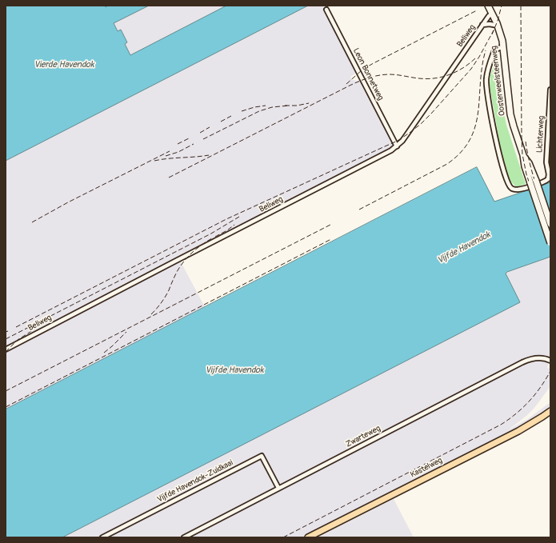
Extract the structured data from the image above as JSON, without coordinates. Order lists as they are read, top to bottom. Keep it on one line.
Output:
{"streets":{"main road":["Oosterweelsteenweg","Kastelweg"],"street":["Beliweg","Leon Bonnetweg","Lichterweg","Zwarteweg","Vijfde Havendok-Zuidkaai"]},"crossings":[["Beliweg","Leon Bonnetweg"],["Beliweg","Oosterweelsteenweg"],["Oosterweelsteenweg","Lichterweg"],["Zwarteweg","Vijfde Havendok-Zuidkaai"]],"water":["Vierde Havendok","Vijfde Havendok"]}
